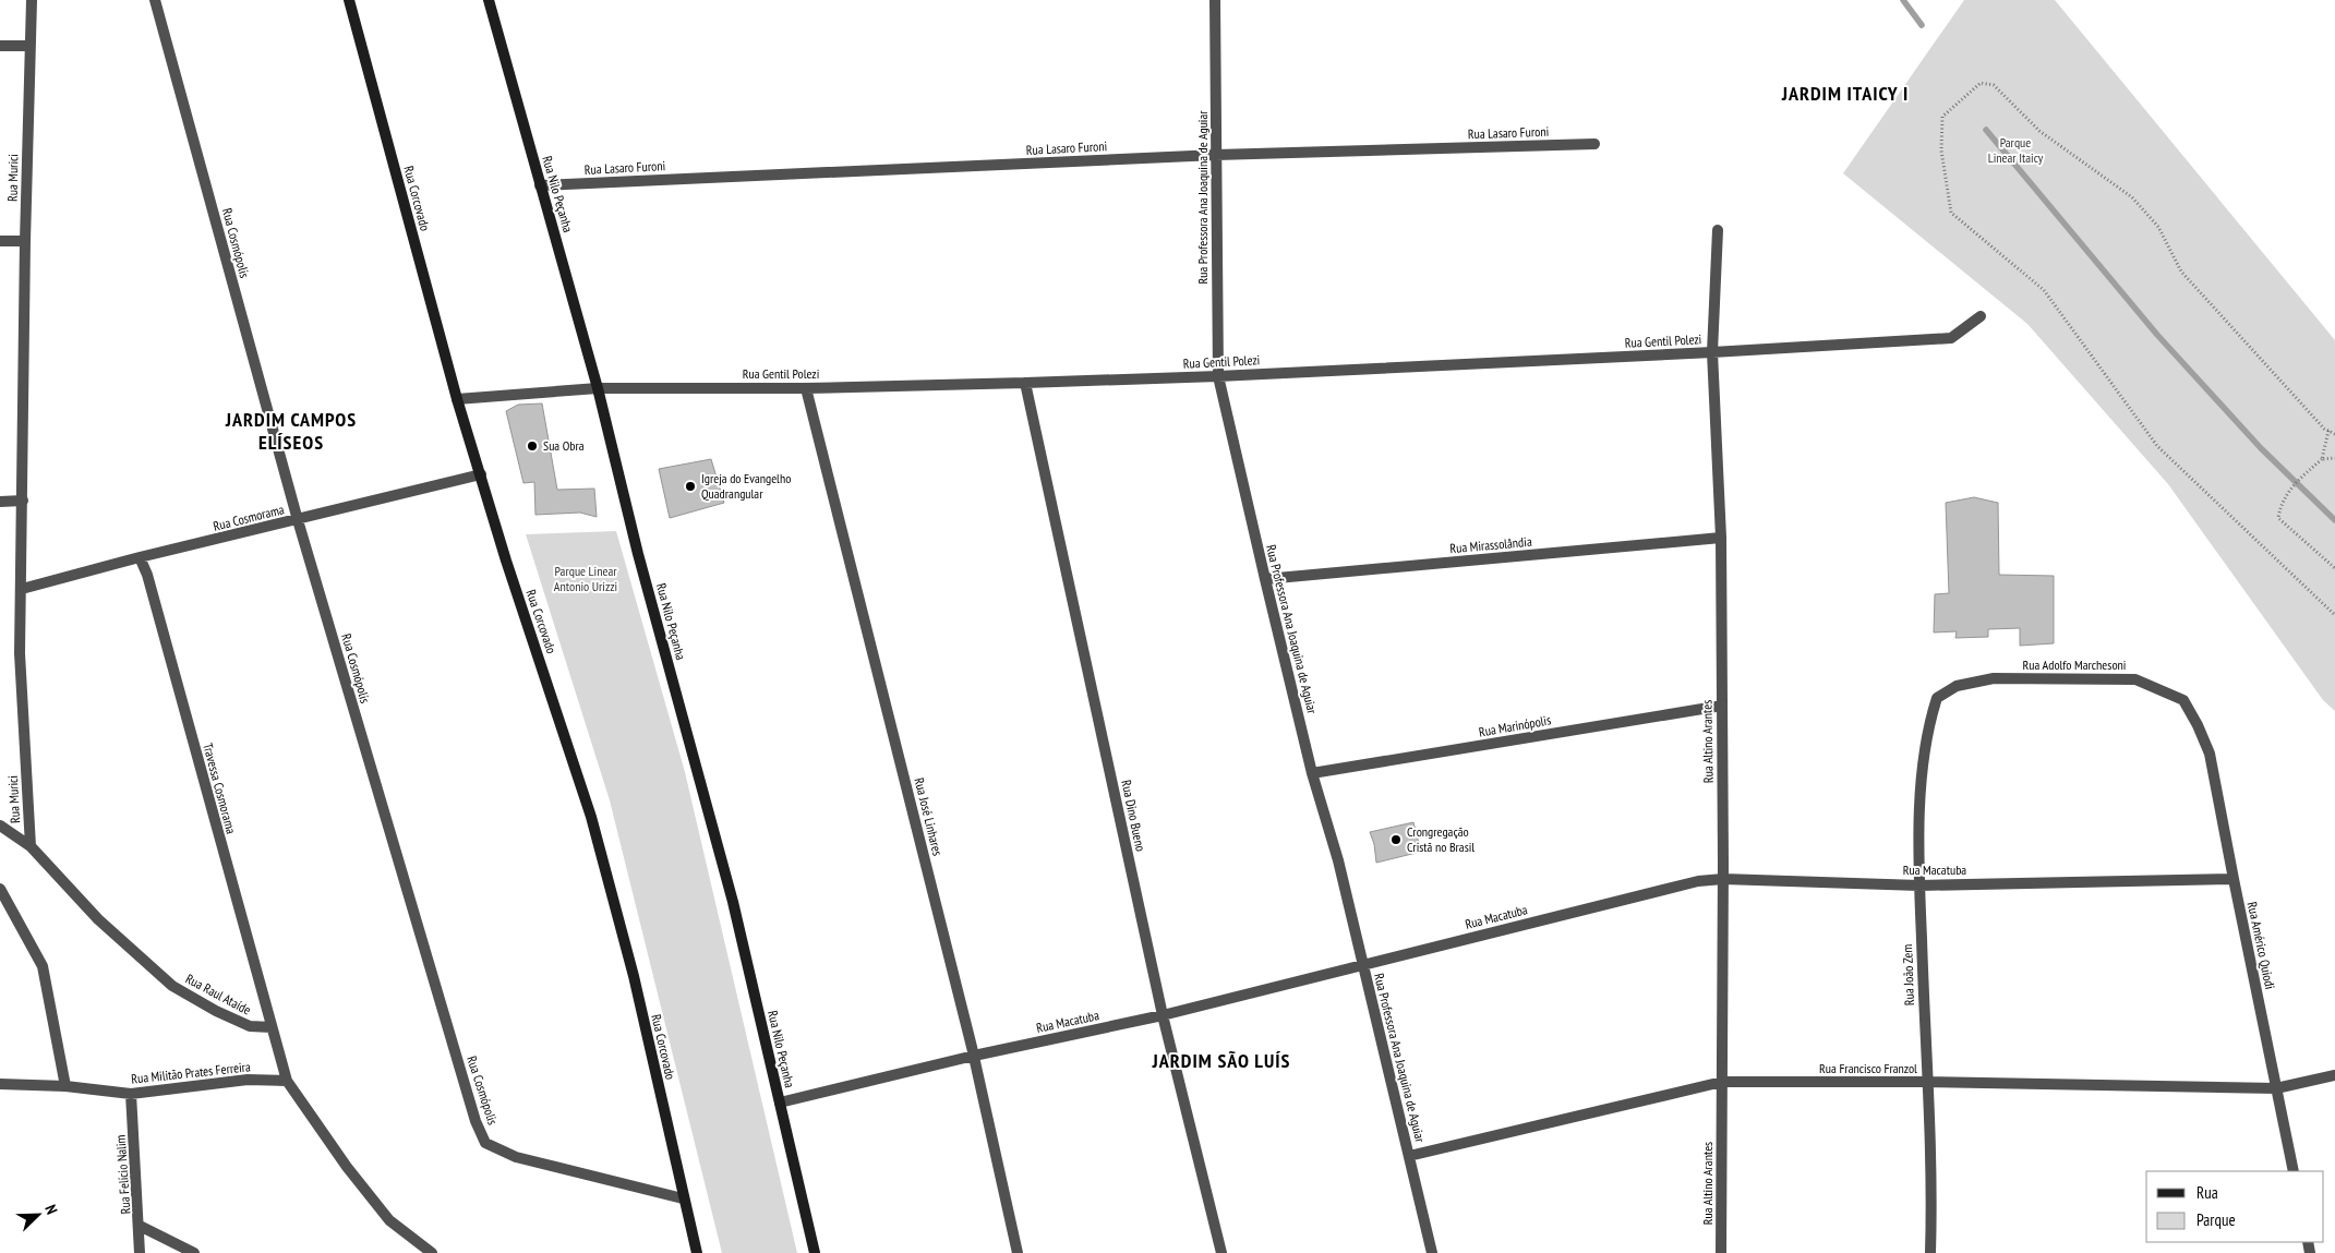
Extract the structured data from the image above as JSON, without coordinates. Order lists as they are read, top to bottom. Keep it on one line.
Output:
{"streets":{"street":["Rua Lasaro Furoni","Rua Murici","Rua Nilo Peçanha","Rua Professora Ana Joaquina de Aguiar","Rua Corcovado","Rua Cosmópolis","Rua Gentil Polezi","Rua Cosmorama","Rua Mirassolândia","Rua Adolfo Marchesoni","Rua Marinópolis","Rua Altino Arantes","Travessa Cosmorama","Rua Dino Bueno","Rua José Linhares","Rua Macatuba","Rua Américo Quiodi","Rua João Zem","Rua Raul Ataíde","Rua Francisco Franzol","Rua Militão Prates Ferreira","Rua Felício Nalim"]},"crossings":[["Rua Lasaro Furoni","Rua Nilo Peçanha"],["Rua Lasaro Furoni","Rua Professora Ana Joaquina de Aguiar"],["Rua Murici","Rua Cosmorama"],["Rua Murici","Rua Raul Ataíde"],["Rua Nilo Peçanha","Rua Gentil Polezi"],["Rua Nilo Peçanha","Rua Macatuba"],["Rua Professora Ana Joaquina de Aguiar","Rua Gentil Polezi"],["Rua Professora Ana Joaquina de Aguiar","Rua Mirassolândia"],["Rua Professora Ana Joaquina de Aguiar","Rua Marinópolis"],["Rua Professora Ana Joaquina de Aguiar","Rua Macatuba"],["Rua Professora Ana Joaquina de Aguiar","Rua Francisco Franzol"],["Rua Corcovado","Rua Cosmópolis"],["Rua Corcovado","Rua Gentil Polezi"],["Rua Corcovado","Rua Cosmorama"],["Rua Cosmópolis","Rua Cosmorama"],["Rua Gentil Polezi","Rua Altino Arantes"],["Rua Gentil Polezi","Rua Dino Bueno"],["Rua Gentil Polezi","Rua José Linhares"],["Rua Cosmorama","Travessa Cosmorama"],["Rua Mirassolândia","Rua Altino Arantes"],["Rua Adolfo Marchesoni","Rua Américo Quiodi"],["Rua Adolfo Marchesoni","Rua João Zem"],["Rua Marinópolis","Rua Altino Arantes"],["Rua Altino Arantes","Rua Macatuba"],["Rua Altino Arantes","Rua Francisco Franzol"],["Travessa Cosmorama","Rua Raul Ataíde"],["Rua Dino Bueno","Rua Macatuba"],["Rua José Linhares","Rua Macatuba"],["Rua Macatuba","Rua Américo Quiodi"],["Rua Macatuba","Rua João Zem"],["Rua Américo Quiodi","Rua Francisco Franzol"],["Rua João Zem","Rua Francisco Franzol"],["Rua Militão Prates Ferreira","Rua Felício Nalim"]],"districts":["JARDIM ITAICY I","JARDIM CAMPOS ELÍSEOS","JARDIM SÃO LUÍS"],"parks":["Parque Linear Itaicy","Parque Linear Antonio Urizzi"],"places":["Sua Obra","Igreja do Evangelho Quadrangular","Crongregação Cristã no Brasil"],"legend":["Rua","Parque"],"north":"top right"}
